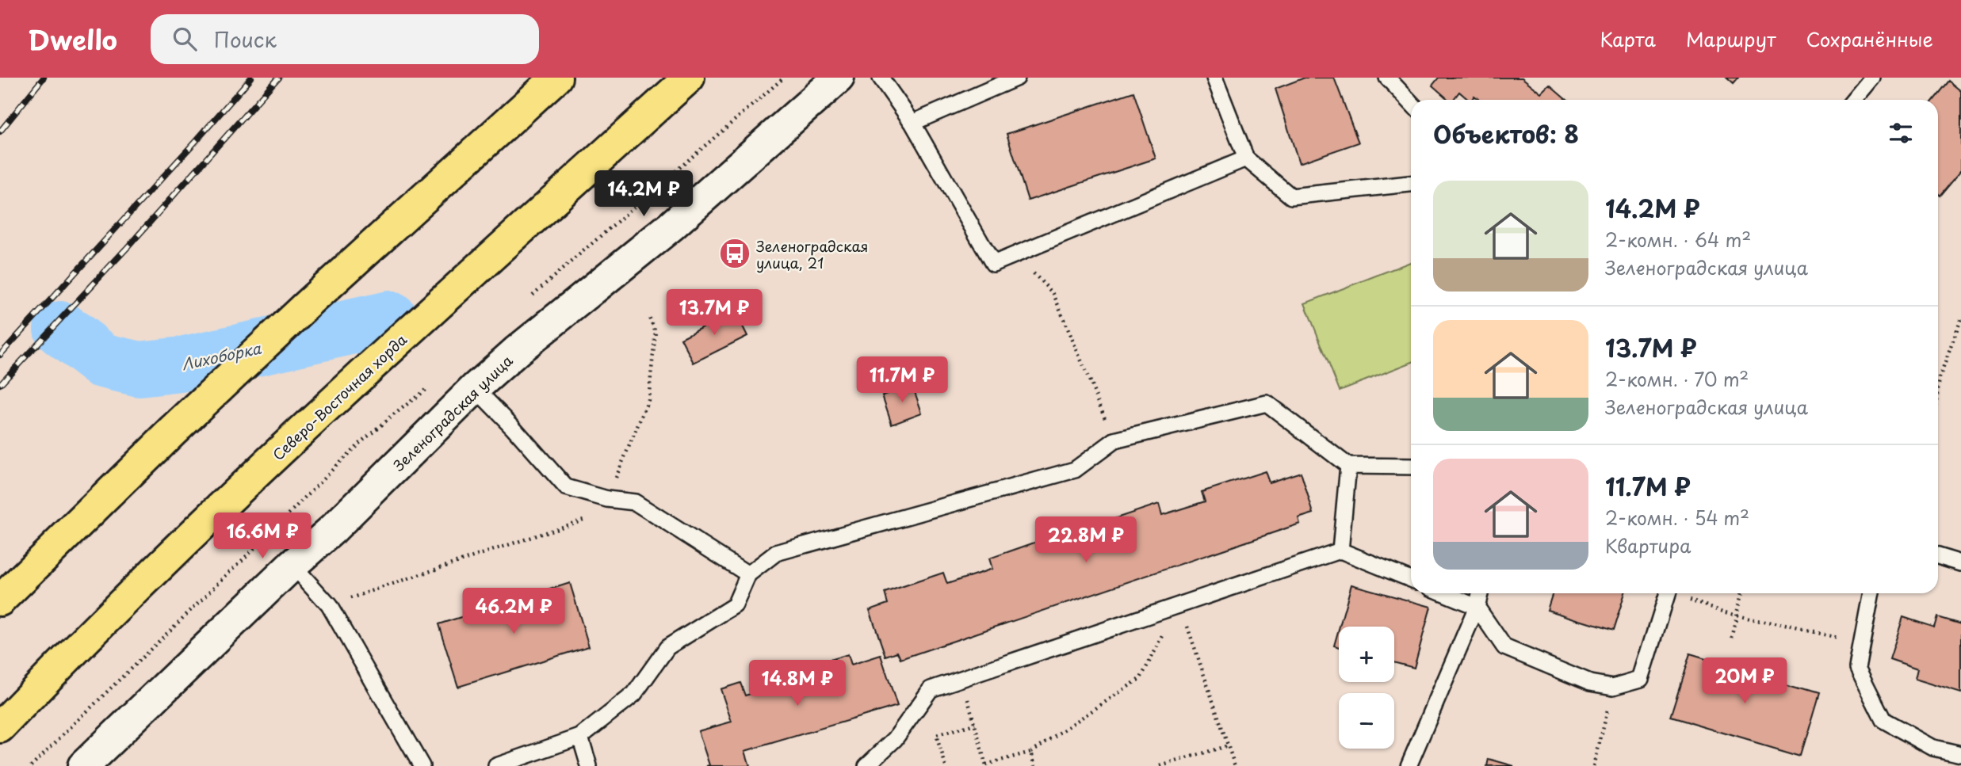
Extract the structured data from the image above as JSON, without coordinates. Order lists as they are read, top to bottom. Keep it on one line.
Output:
{"streets":{"main road":["Северо-Восточная хорда"],"street":["Зеленоградская улица"]},"water":["Лихоборка"],"places":{"bus stop":["Зеленоградская улица, 21"]},"page":{"header":"Dwello","search":"Поиск","nav":["Карта","Маршрут","Сохранённые"],"heading":"Объектов: 8","list":[{"name":"14.2M ₽","note":"2-комн. · 64 m² · Зеленоградская улица"},{"name":"13.7M ₽","note":"2-комн. · 70 m² · Зеленоградская улица"},{"name":"11.7M ₽","note":"2-комн. · 54 m² · Квартира"}],"price":["14.2M ₽","13.7M ₽","11.7M ₽","16.6M ₽","22.8M ₽","46.2M ₽","20M ₽","14.8M ₽"],"map_buttons":["+","−"]}}
